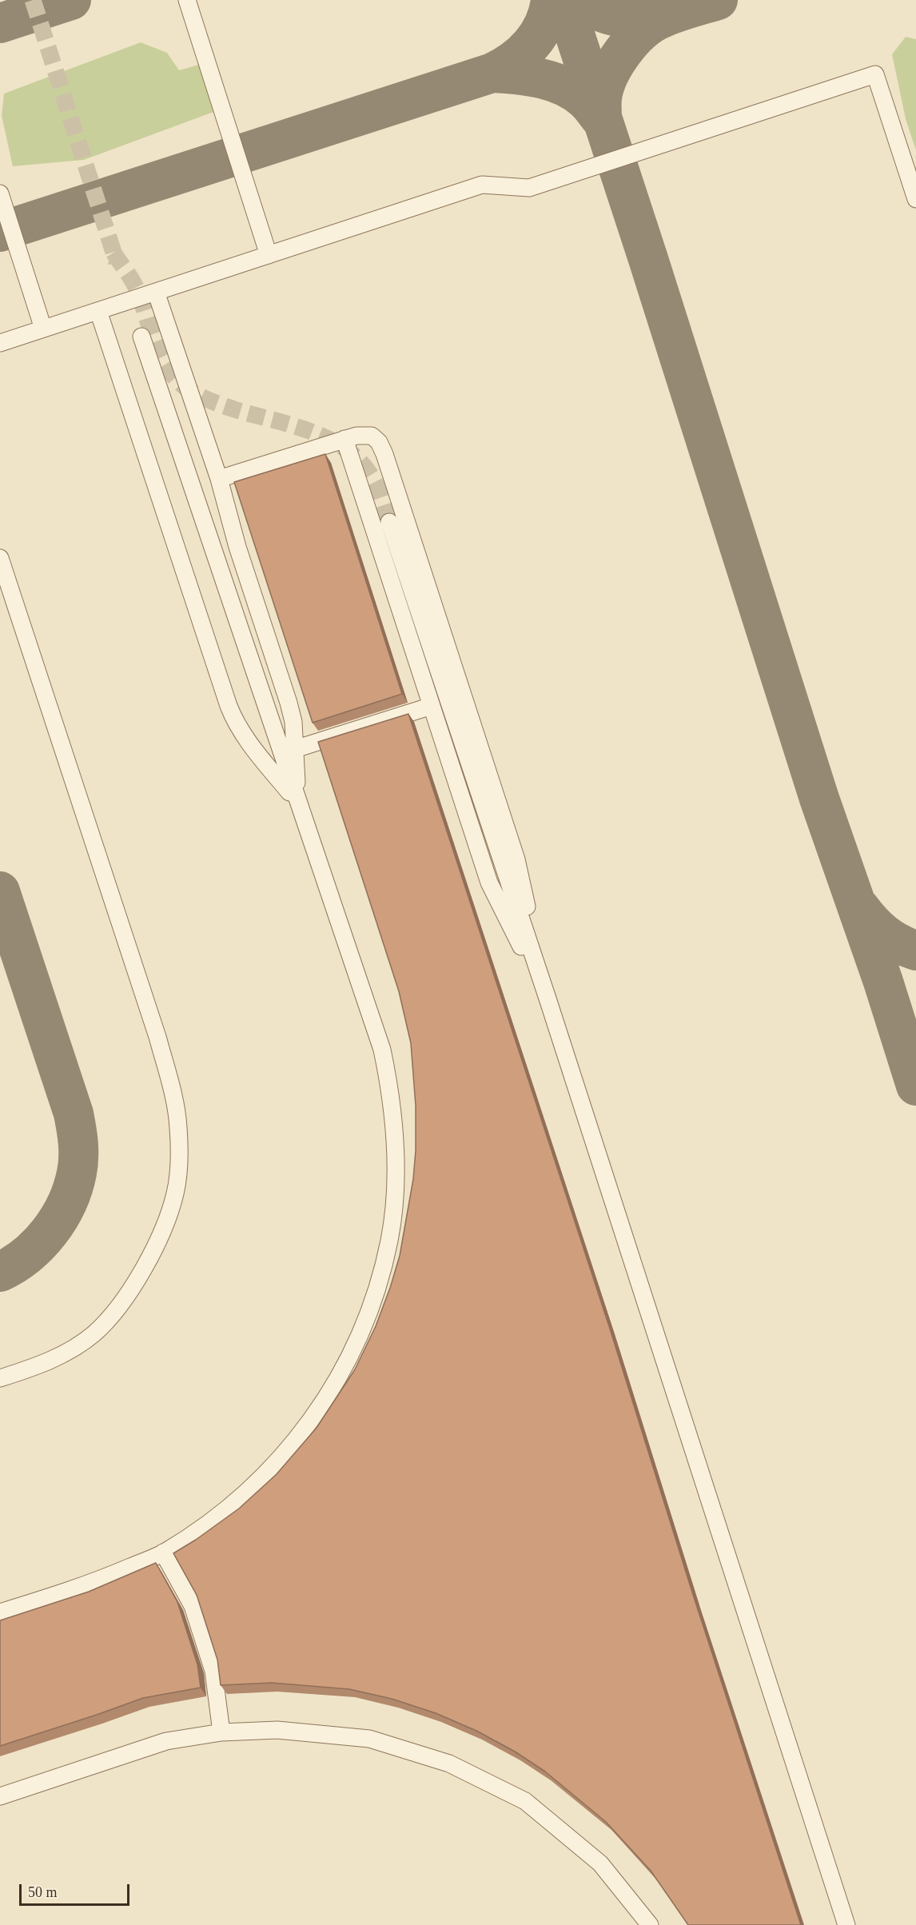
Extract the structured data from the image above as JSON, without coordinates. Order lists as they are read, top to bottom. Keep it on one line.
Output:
{"scale_bar":"50 m"}
